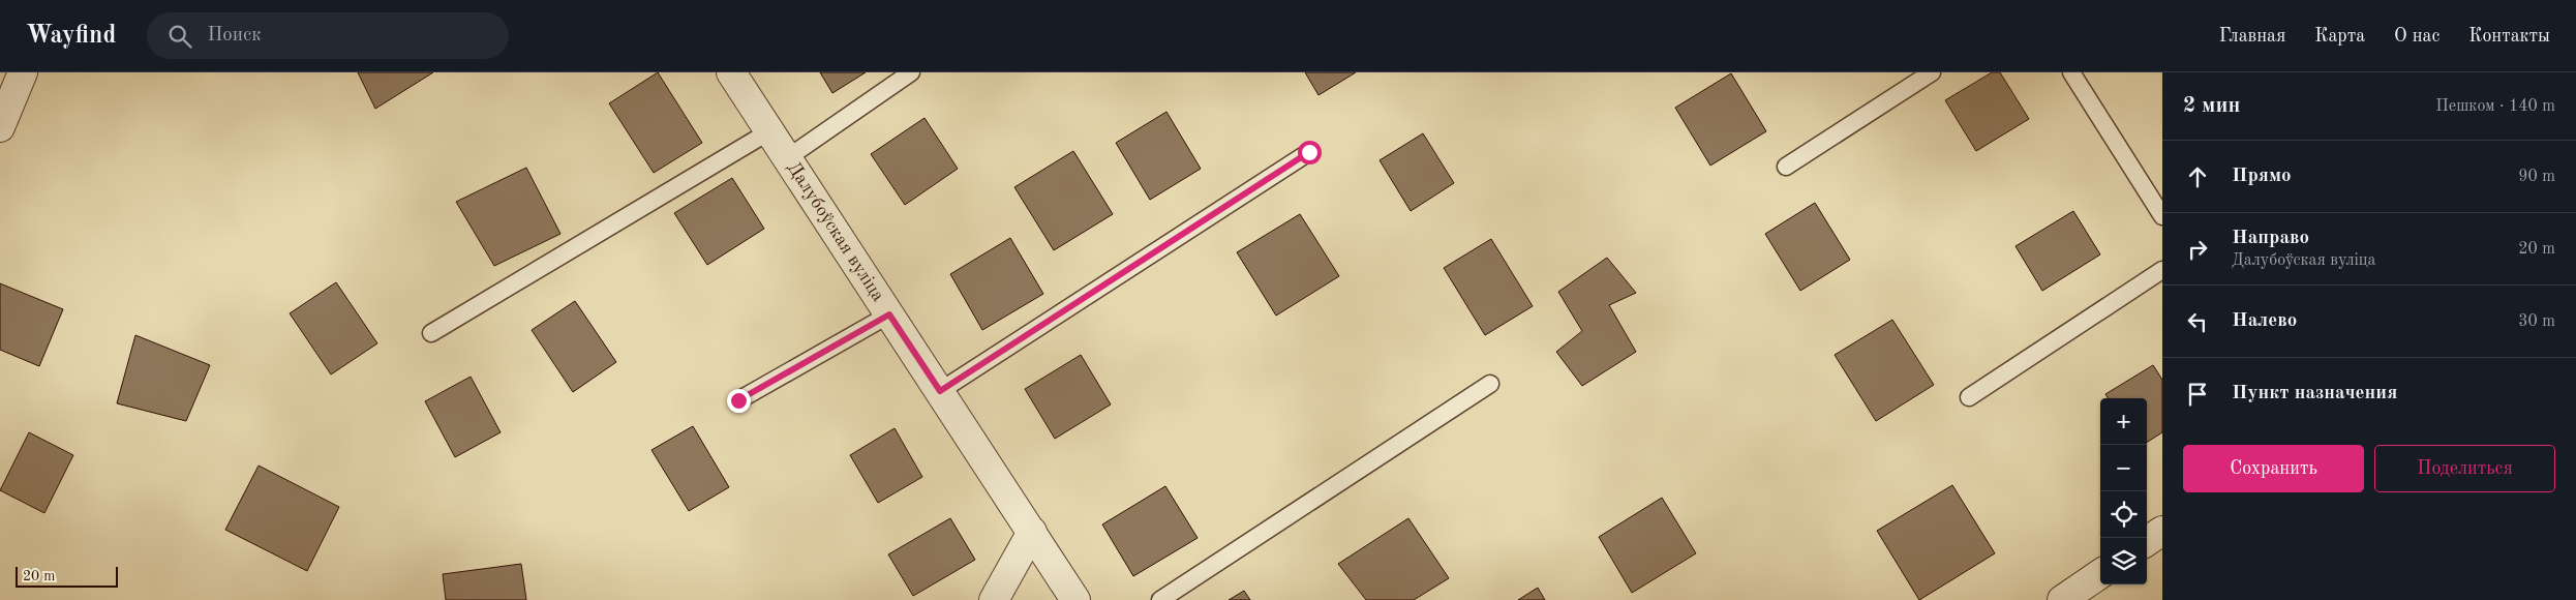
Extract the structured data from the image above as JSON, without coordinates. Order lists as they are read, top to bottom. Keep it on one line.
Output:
{"streets":{"street":["Далубоўская вуліца"]},"scale_bar":"20 m","page":{"header":"Wayfind","search":"Поиск","nav":["Главная","Карта","О нас","Контакты"],"heading":["2 мин","Пешком · 140 m"],"list":[["Прямо","90 m"],["Направо","Далубоўская вуліца","20 m"],["Налево","30 m"],"Пункт назначения"],"map_buttons":["+","−"],"buttons":["Сохранить","Поделиться"],"scale":"20 m"}}
